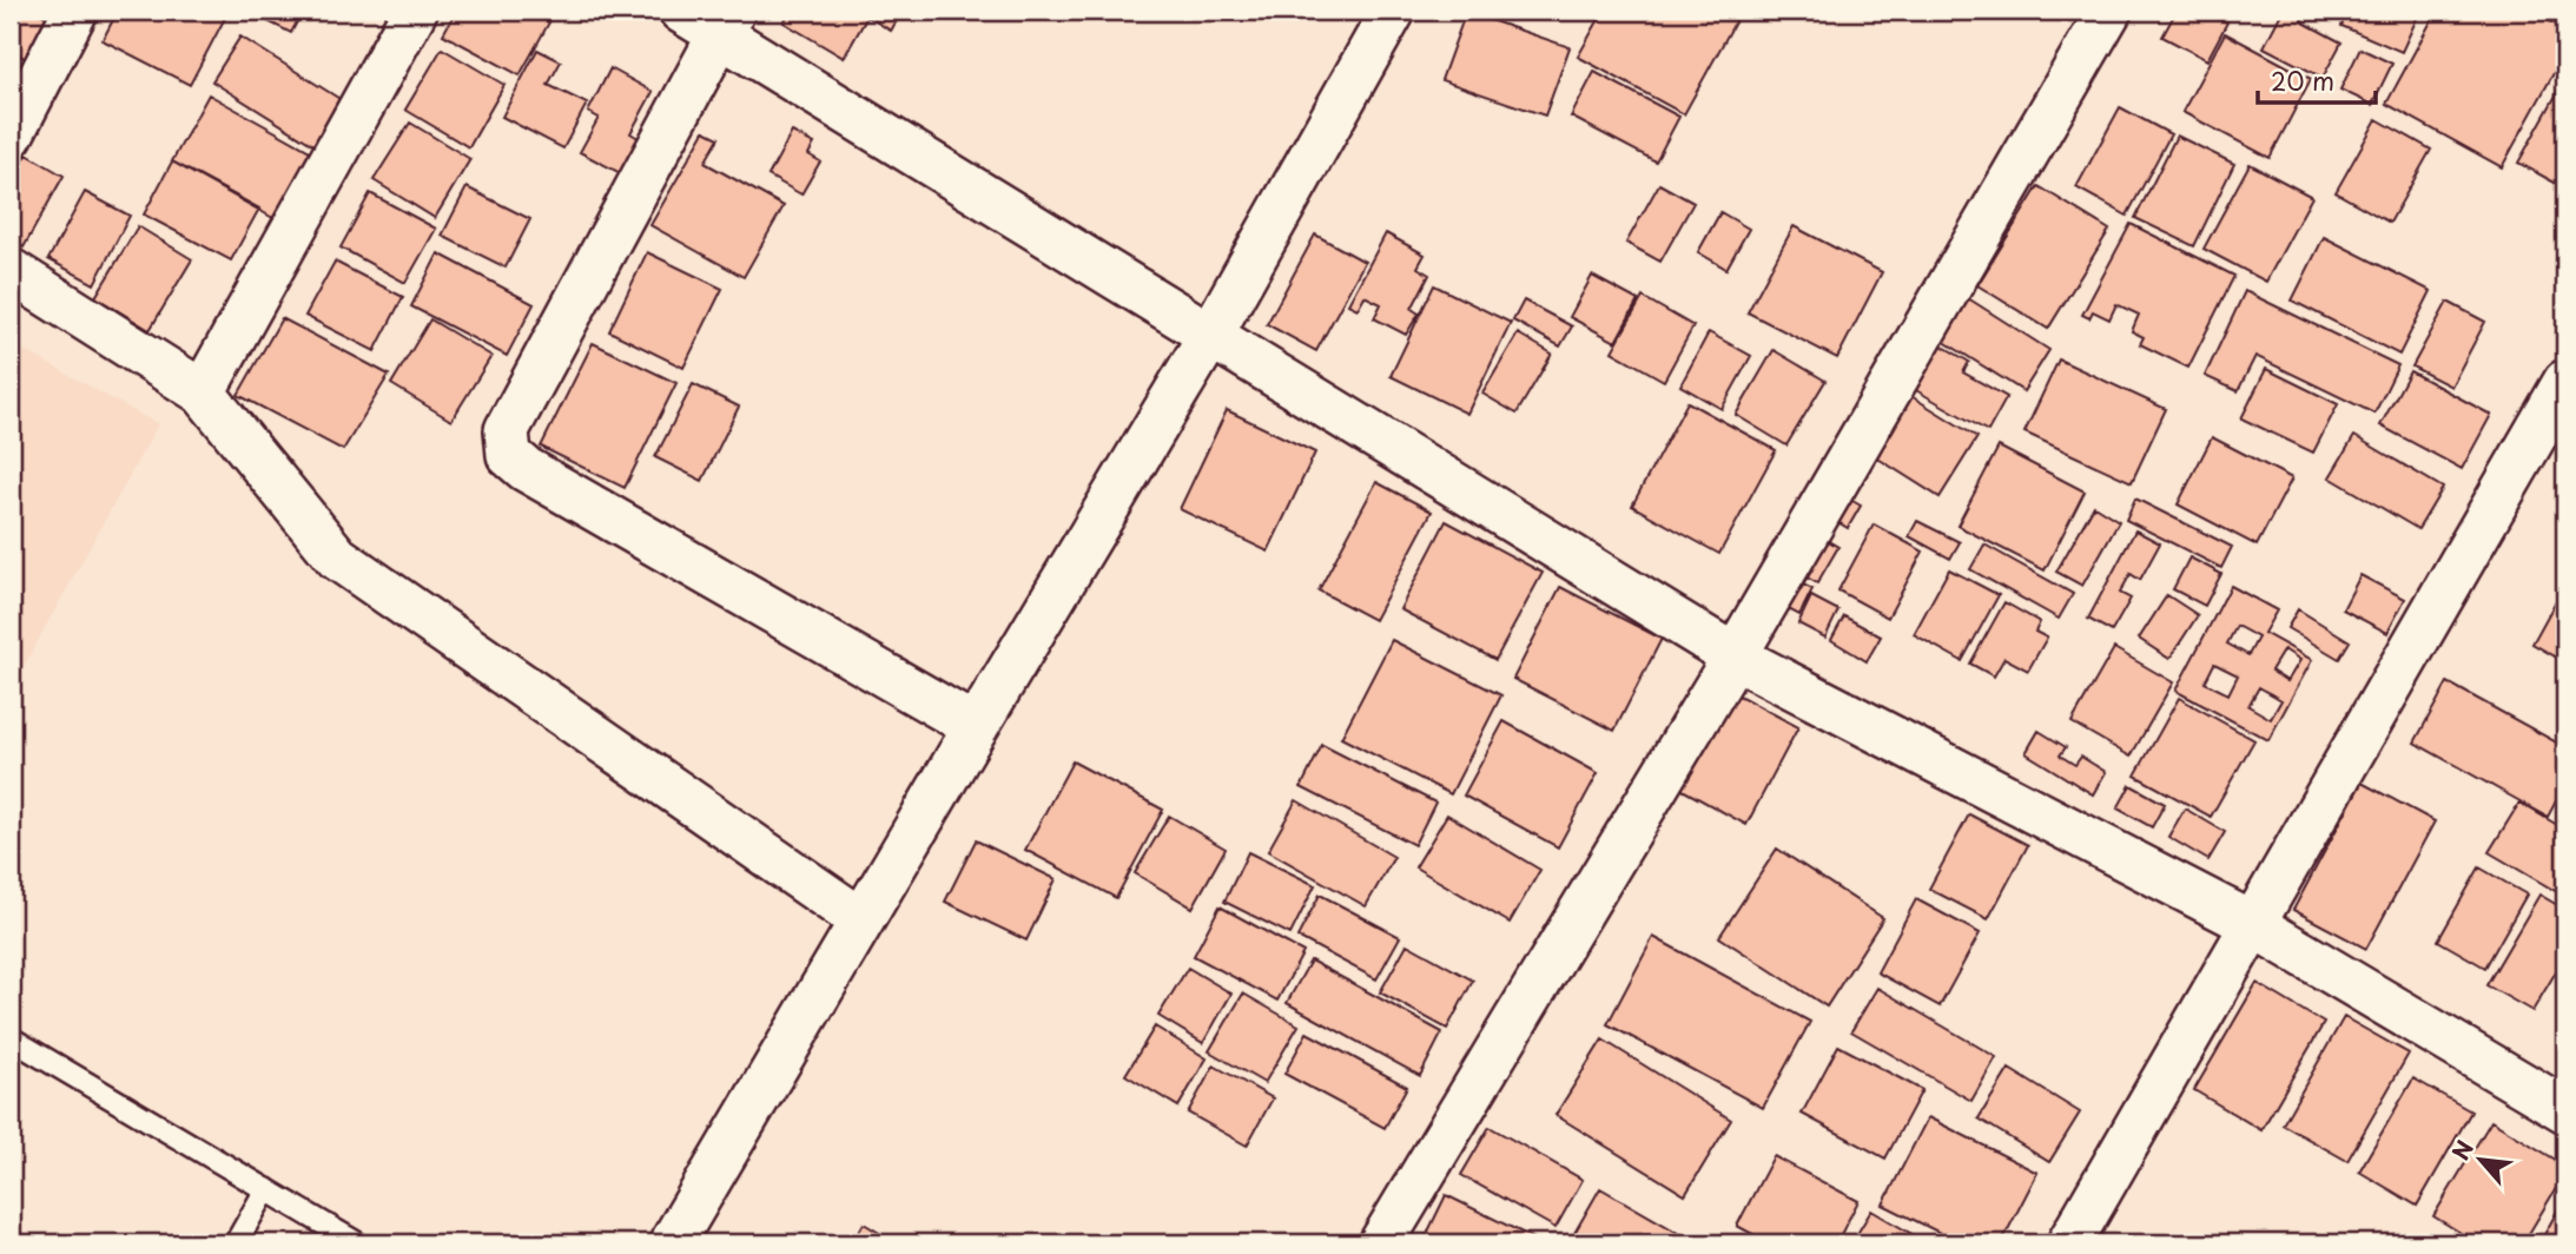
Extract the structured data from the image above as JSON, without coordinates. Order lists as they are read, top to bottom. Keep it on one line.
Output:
{"scale_bar":"20 m","north":"top left"}
